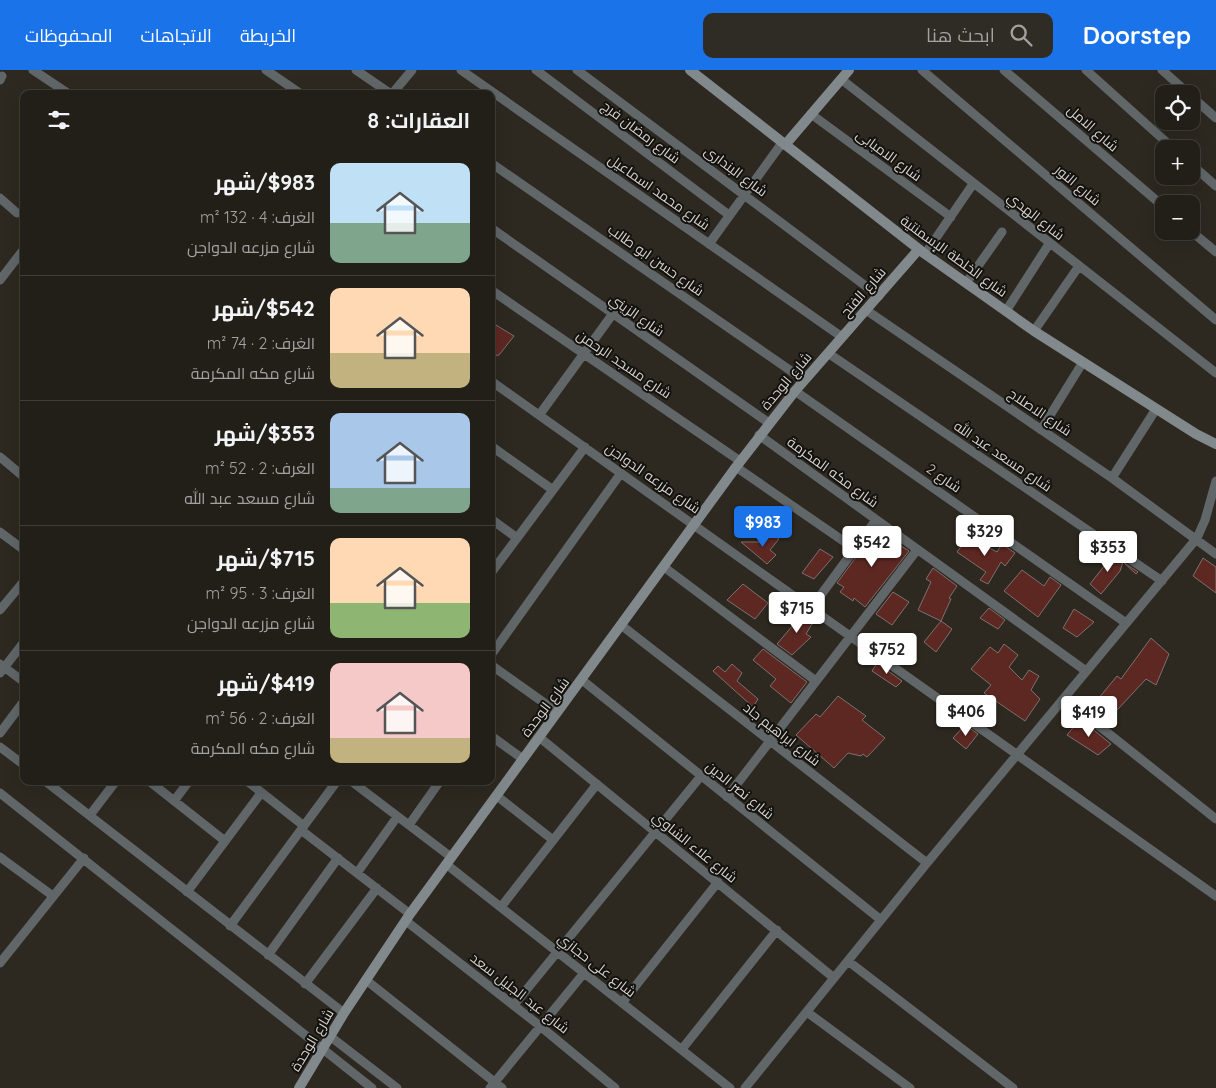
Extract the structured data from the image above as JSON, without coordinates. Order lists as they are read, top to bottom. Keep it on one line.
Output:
{"streets":{"street":["شارع الامل","شارع رمضان فرج","شارع الامبابى","شارع البندارى","شارع النور","شارع محمد اسماعيل","شارع الهدي","شارع الخلطة الإسمنتية","شارع حسن ابو طالب","شارع الفتح","شارع الزيني","شارع مسجد الرحمن","شارع الوحدة","شارع الاصلاح","شارع مسعد عبد الله","شارع مكه المكرمة","شارع مزرعه الدواجن","شارع 2","شارع ابراهيم جاد","شارع نصر الدين","شارع علاء الشاوي","شارع على حجازي","شارع عبد الجليل سعد"]},"crossings":[["شارع البندارى","شارع الفتح"],["شارع محمد اسماعيل","شارع الفتح"],["شارع الخلطة الإسمنتية","شارع الفتح"],["شارع حسن ابو طالب","شارع الوحدة"],["شارع الفتح","شارع الوحدة"],["شارع الفتح","شارع الاصلاح"],["شارع الفتح","شارع مسعد عبد الله"],["شارع الزيني","شارع الوحدة"],["شارع مسجد الرحمن","شارع الوحدة"],["شارع الوحدة","شارع مسعد عبد الله"],["شارع الوحدة","شارع مكه المكرمة"],["شارع الوحدة","شارع مزرعه الدواجن"],["شارع الوحدة","شارع 2"],["شارع الوحدة","شارع ابراهيم جاد"],["شارع الوحدة","شارع نصر الدين"],["شارع الوحدة","شارع علاء الشاوي"],["شارع الوحدة","شارع على حجازي"],["شارع الوحدة","شارع عبد الجليل سعد"]],"page":{"header":"Doorstep","search":"ابحث هنا","nav":["الخريطة","الاتجاهات","المحفوظات"],"map_buttons":["+","−"],"heading":"العقارات: 8","list":[{"name":"$983/شهر","note":"الغرف: 4 · 132 m² · شارع مزرعه الدواجن"},{"name":"$542/شهر","note":"الغرف: 2 · 74 m² · شارع مكه المكرمة"},{"name":"$353/شهر","note":"الغرف: 2 · 52 m² · شارع مسعد عبد الله"},{"name":"$715/شهر","note":"الغرف: 3 · 95 m² · شارع مزرعه الدواجن"},{"name":"$419/شهر","note":"الغرف: 2 · 56 m² · شارع مكه المكرمة"}],"price":["$983","$329","$542","$353","$715","$752","$406","$419"]}}
